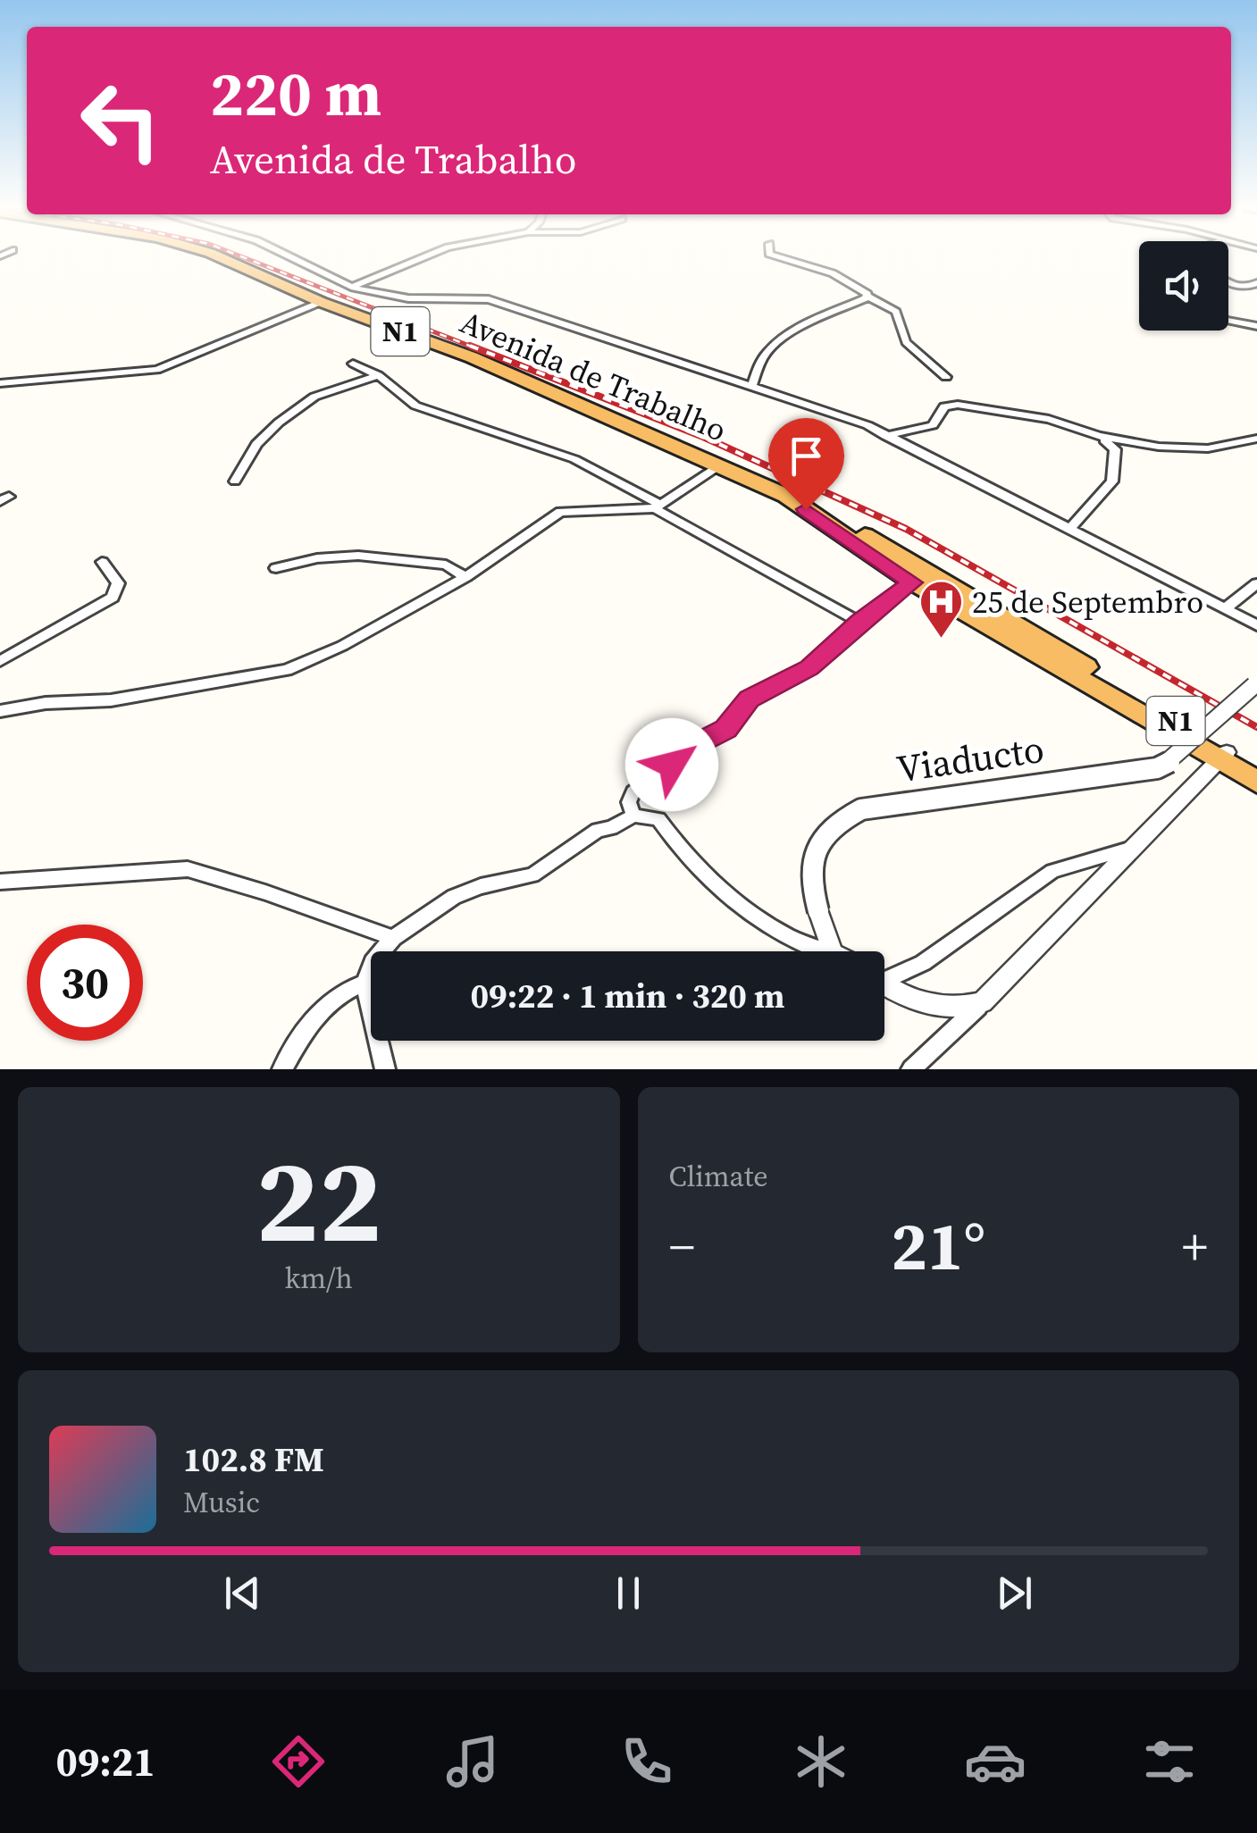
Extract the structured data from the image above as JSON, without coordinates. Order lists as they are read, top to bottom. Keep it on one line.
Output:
{"streets":{"highway":["N1","Avenida de Trabalho"],"street":["Viaducto"]},"places":{"hospital":["25 de Septembro"]},"page":{"turn":["220 m","Avenida de Trabalho"],"limit":"30","trip":"09:22 · 1 min · 320 m","tile":[["22","km/h"],"Climate"],"heat":["−","21°","+"],"song":["102.8 FM","Music"],"tabs":"09:21"}}
